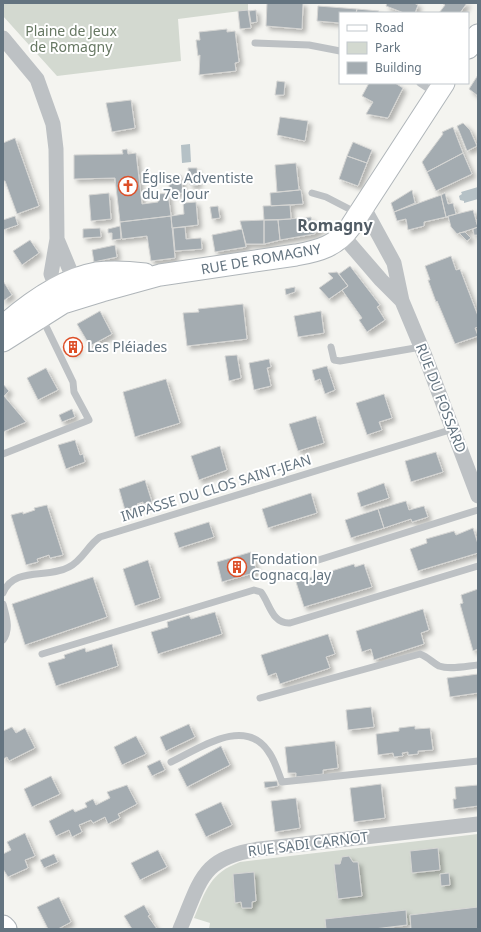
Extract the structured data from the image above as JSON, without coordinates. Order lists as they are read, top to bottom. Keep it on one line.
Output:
{"streets":{"street":["RUE DE ROMAGNY","RUE DU FOSSARD","RUE SADI CARNOT"],"lane":["IMPASSE DU CLOS SAINT-JEAN"]},"crossings":[["RUE DE ROMAGNY","RUE DU FOSSARD"],["RUE DU FOSSARD","IMPASSE DU CLOS SAINT-JEAN"]],"districts":["Romagny"],"parks":["Plaine de Jeux de Romagny"],"places":{"church":["Église Adventiste du 7e Jour"],"building":["Les Pléiades","Fondation Cognacq Jay"]},"legend":["Road","Park","Building"]}
